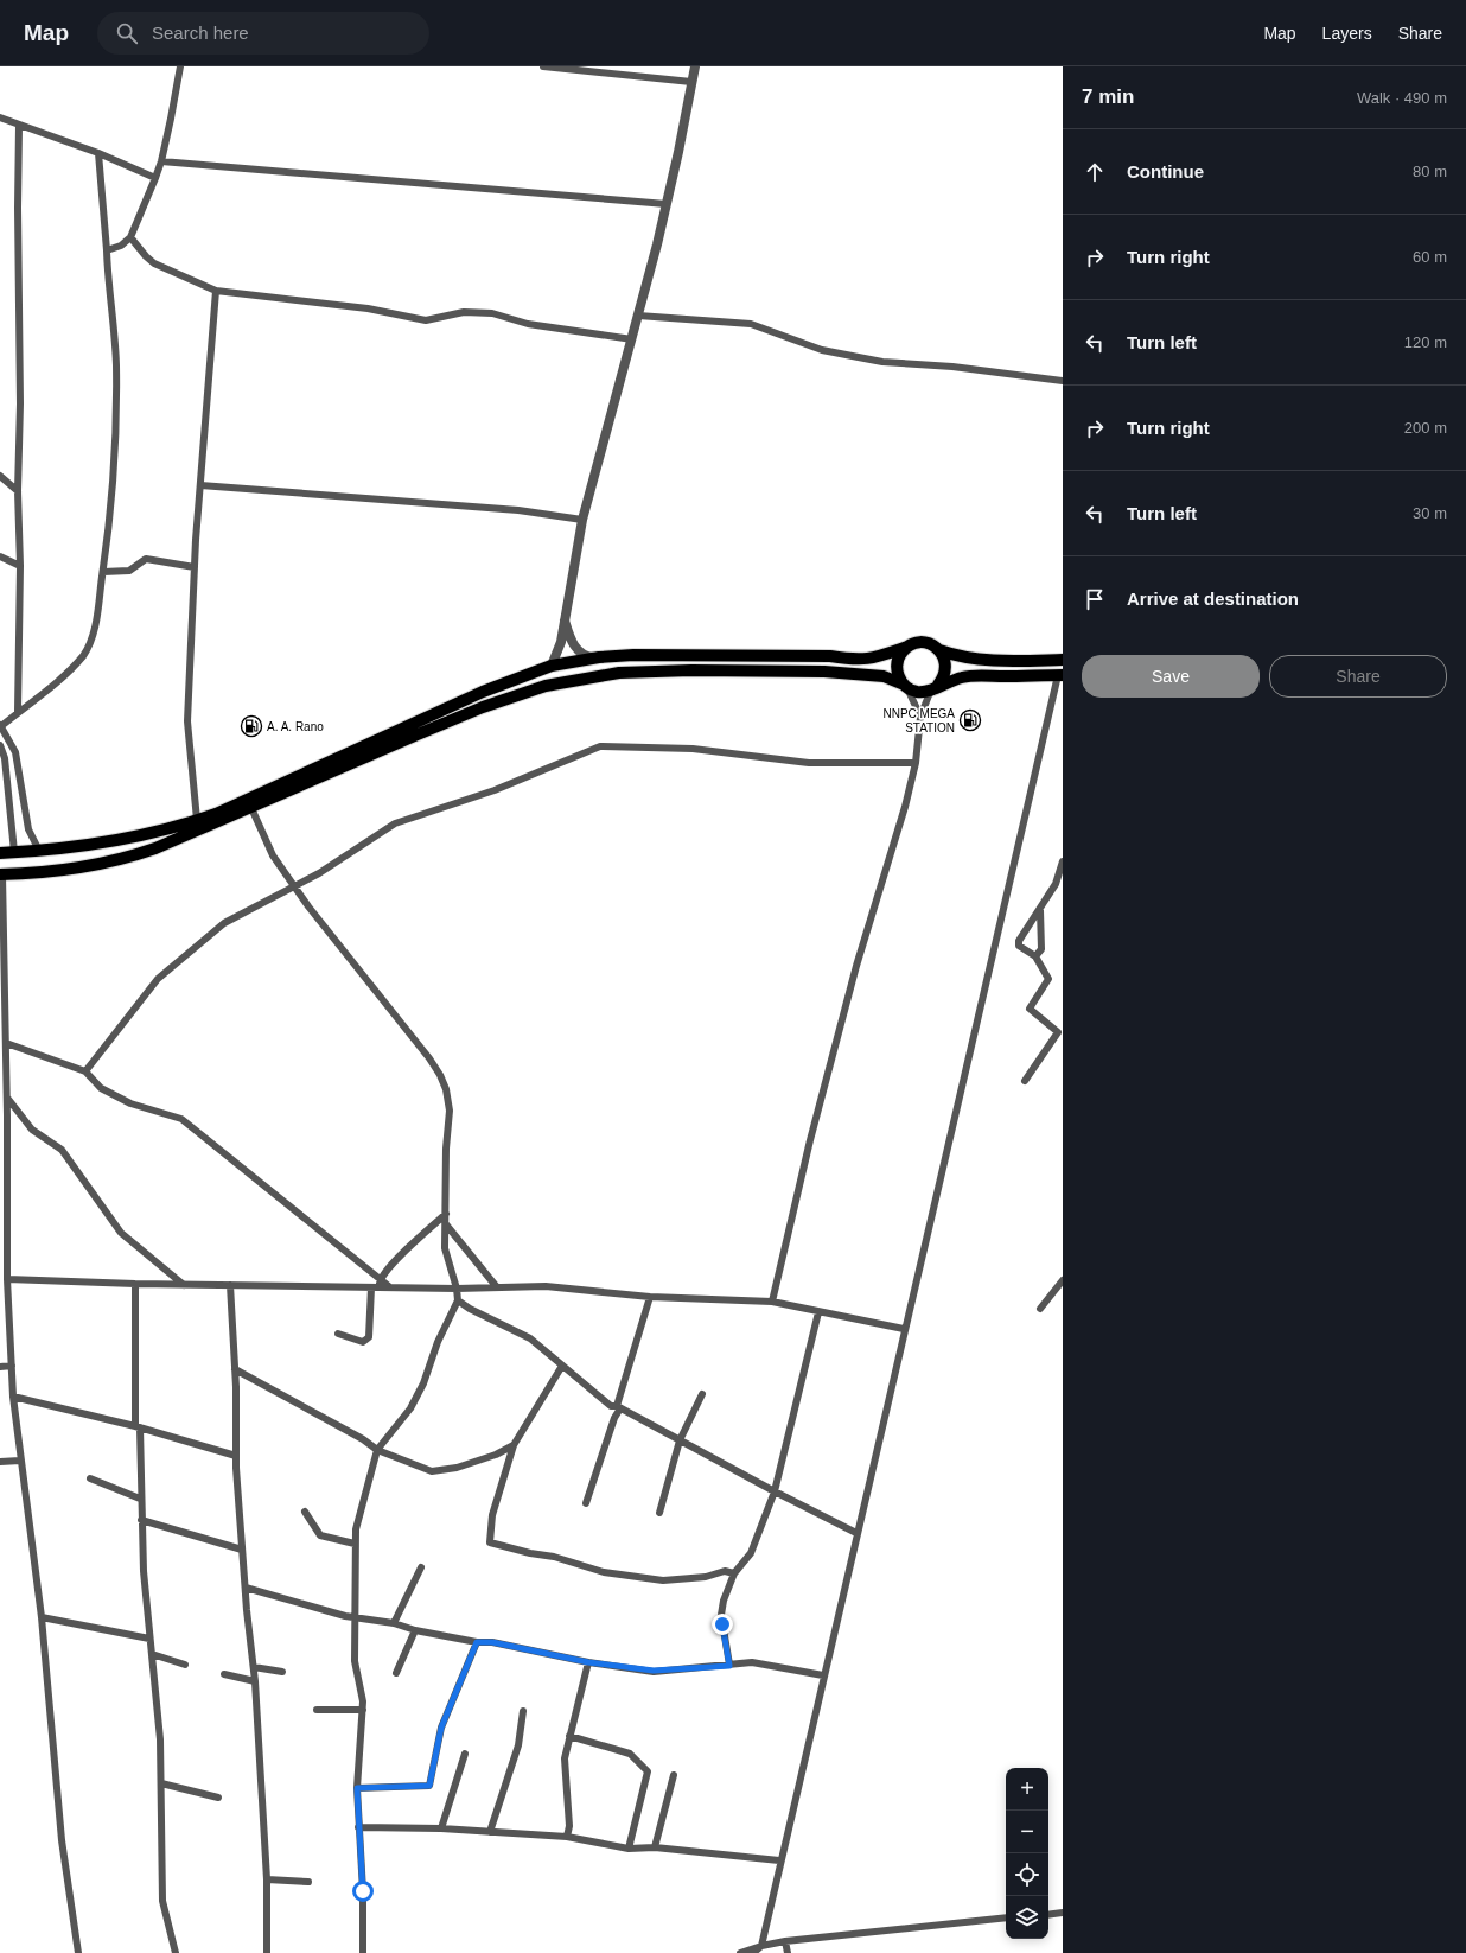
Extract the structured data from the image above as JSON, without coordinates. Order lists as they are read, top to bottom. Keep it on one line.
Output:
{"places":{"fuel station":["NNPC MEGA STATION","A. A. Rano"]},"page":{"header":"Map","search":"Search here","nav":["Map","Layers","Share"],"heading":["7 min","Walk · 490 m"],"list":[["Continue","80 m"],["Turn right","60 m"],["Turn left","120 m"],["Turn right","200 m"],["Turn left","30 m"],"Arrive at destination"],"buttons":["Save","Share"],"map_buttons":["+","−"]}}
